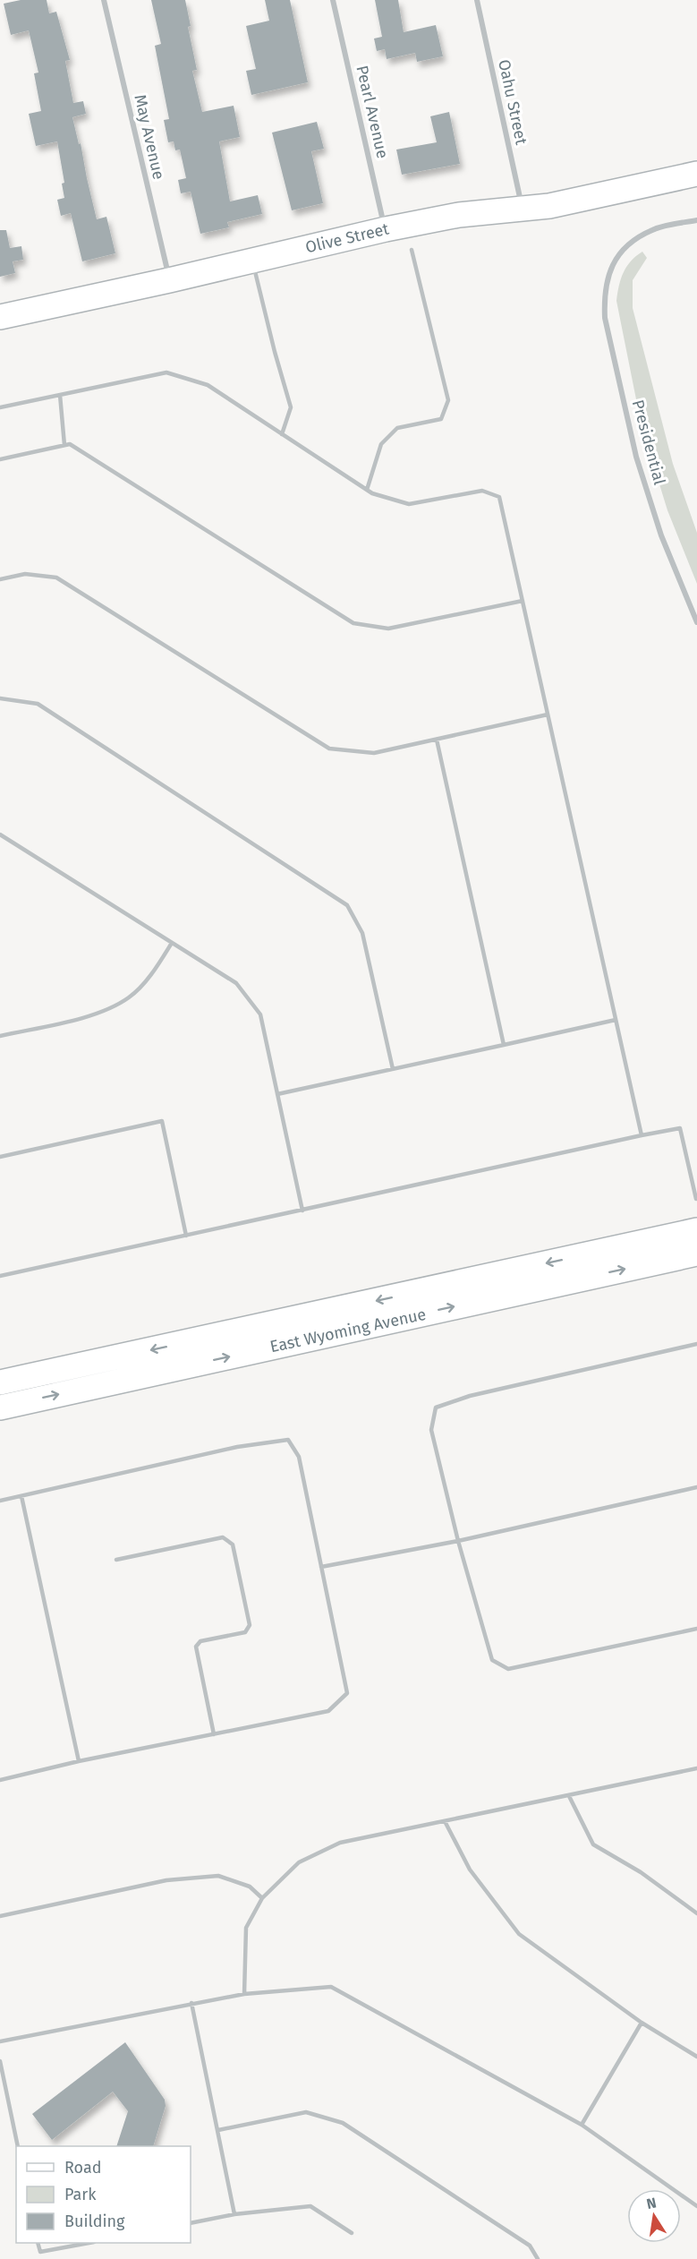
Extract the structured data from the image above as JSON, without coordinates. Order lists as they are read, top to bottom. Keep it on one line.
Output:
{"streets":{"street":["Oahu Street","Pearl Avenue","May Avenue","Olive Street","Presidential","East Wyoming Avenue"]},"crossings":[["Oahu Street","Olive Street"],["Pearl Avenue","Olive Street"],["May Avenue","Olive Street"]],"legend":["Road","Park","Building"],"north":"top"}
